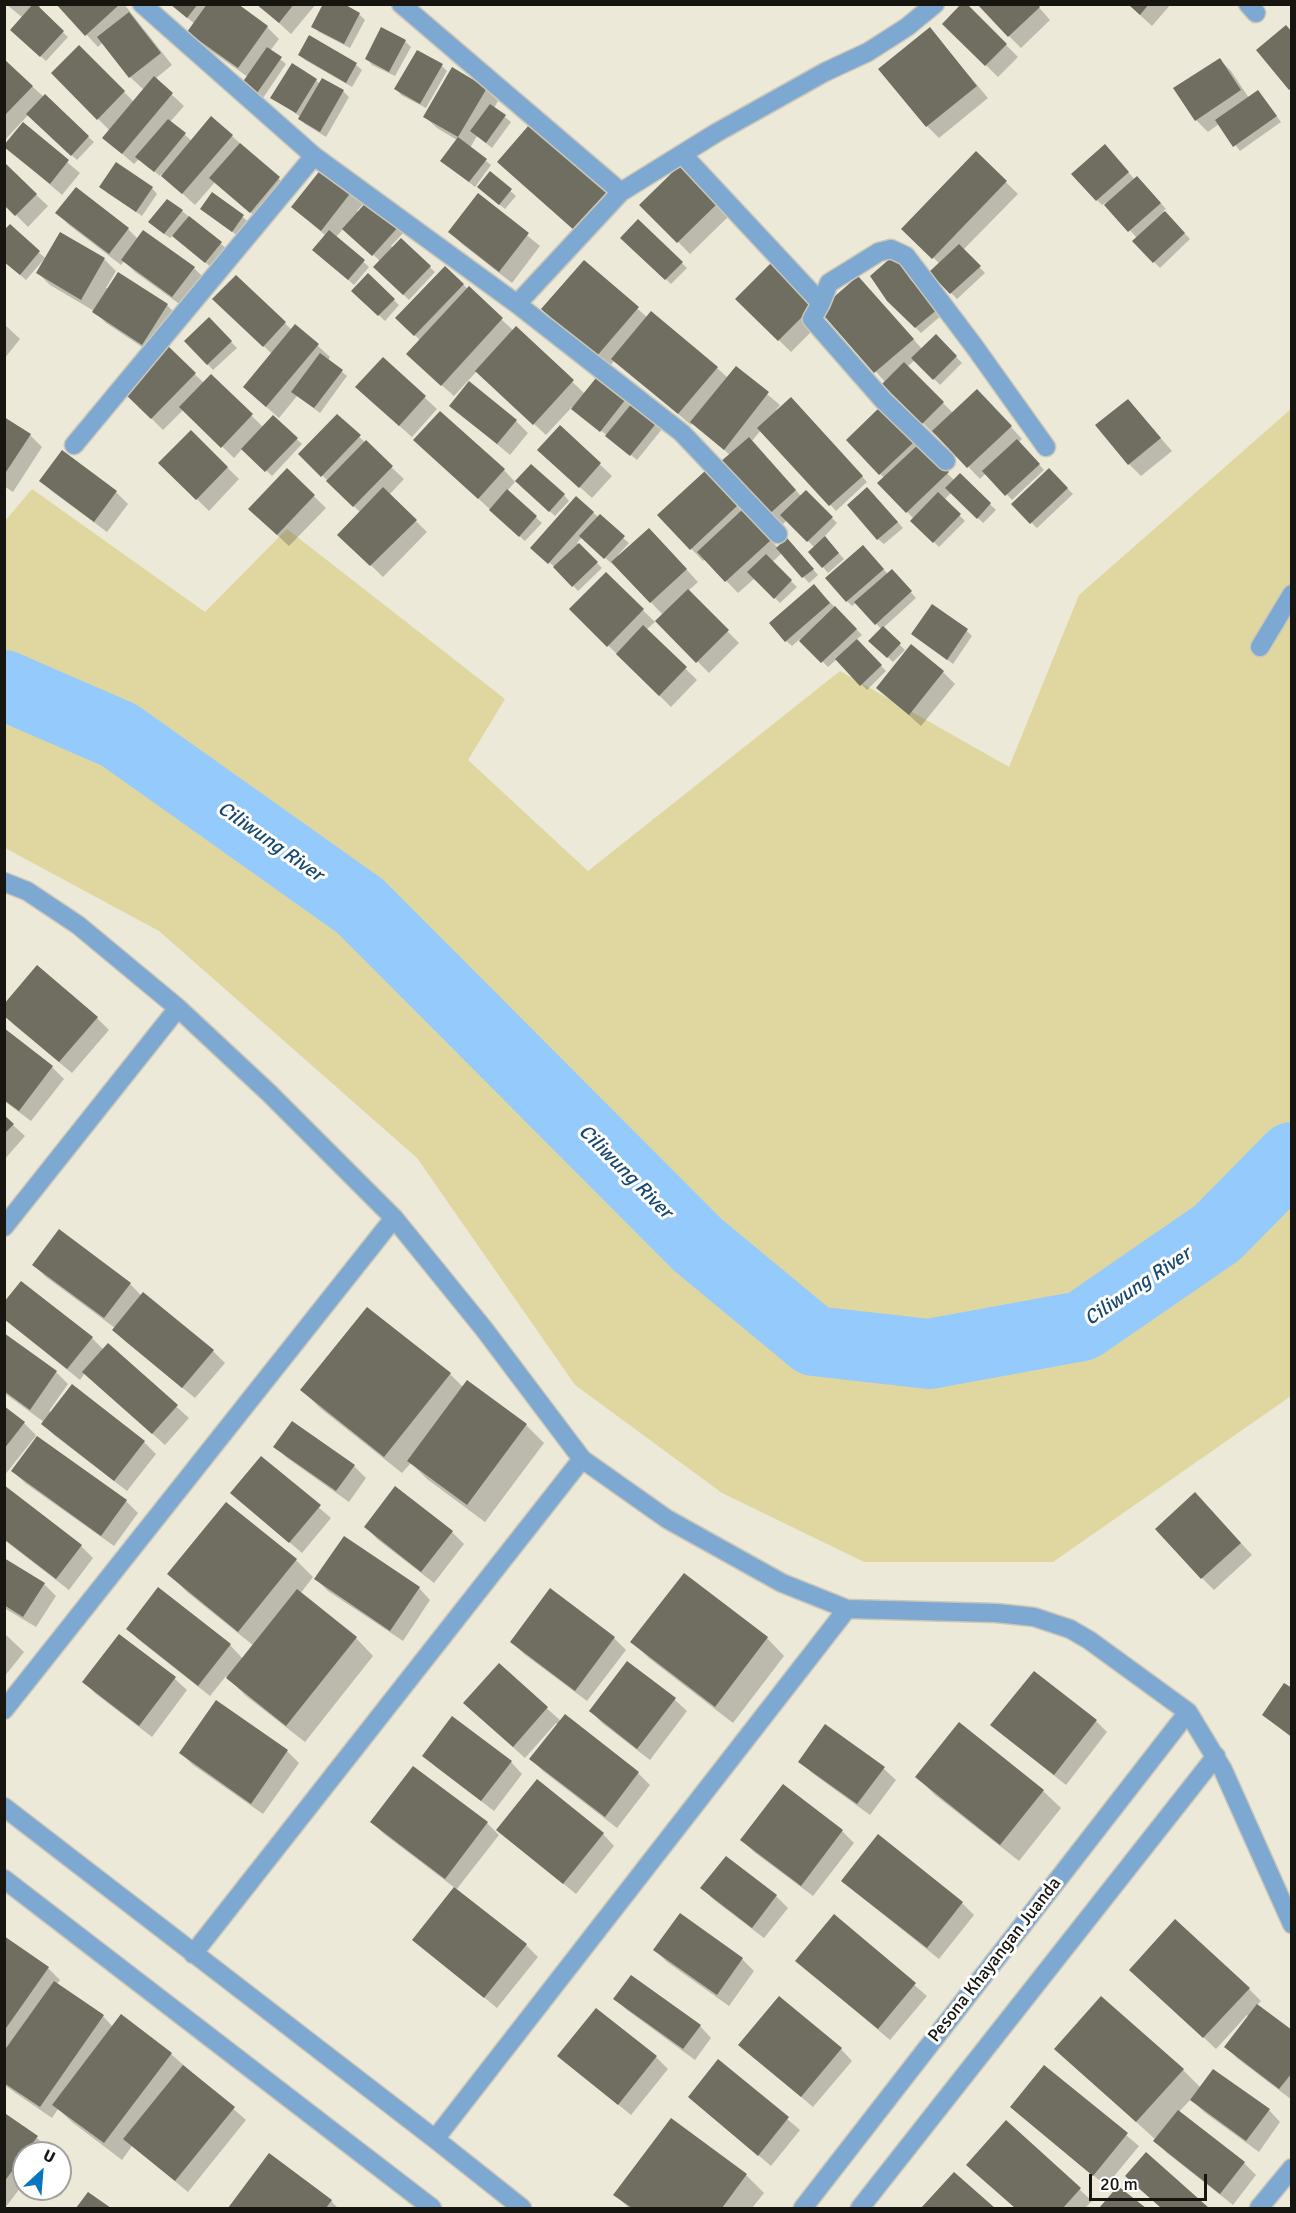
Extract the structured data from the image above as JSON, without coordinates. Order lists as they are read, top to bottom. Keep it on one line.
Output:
{"streets":{"street":["Pesona Khayangan Juanda"]},"water":["Ciliwung River"],"scale_bar":"20 m","north":"top right"}
